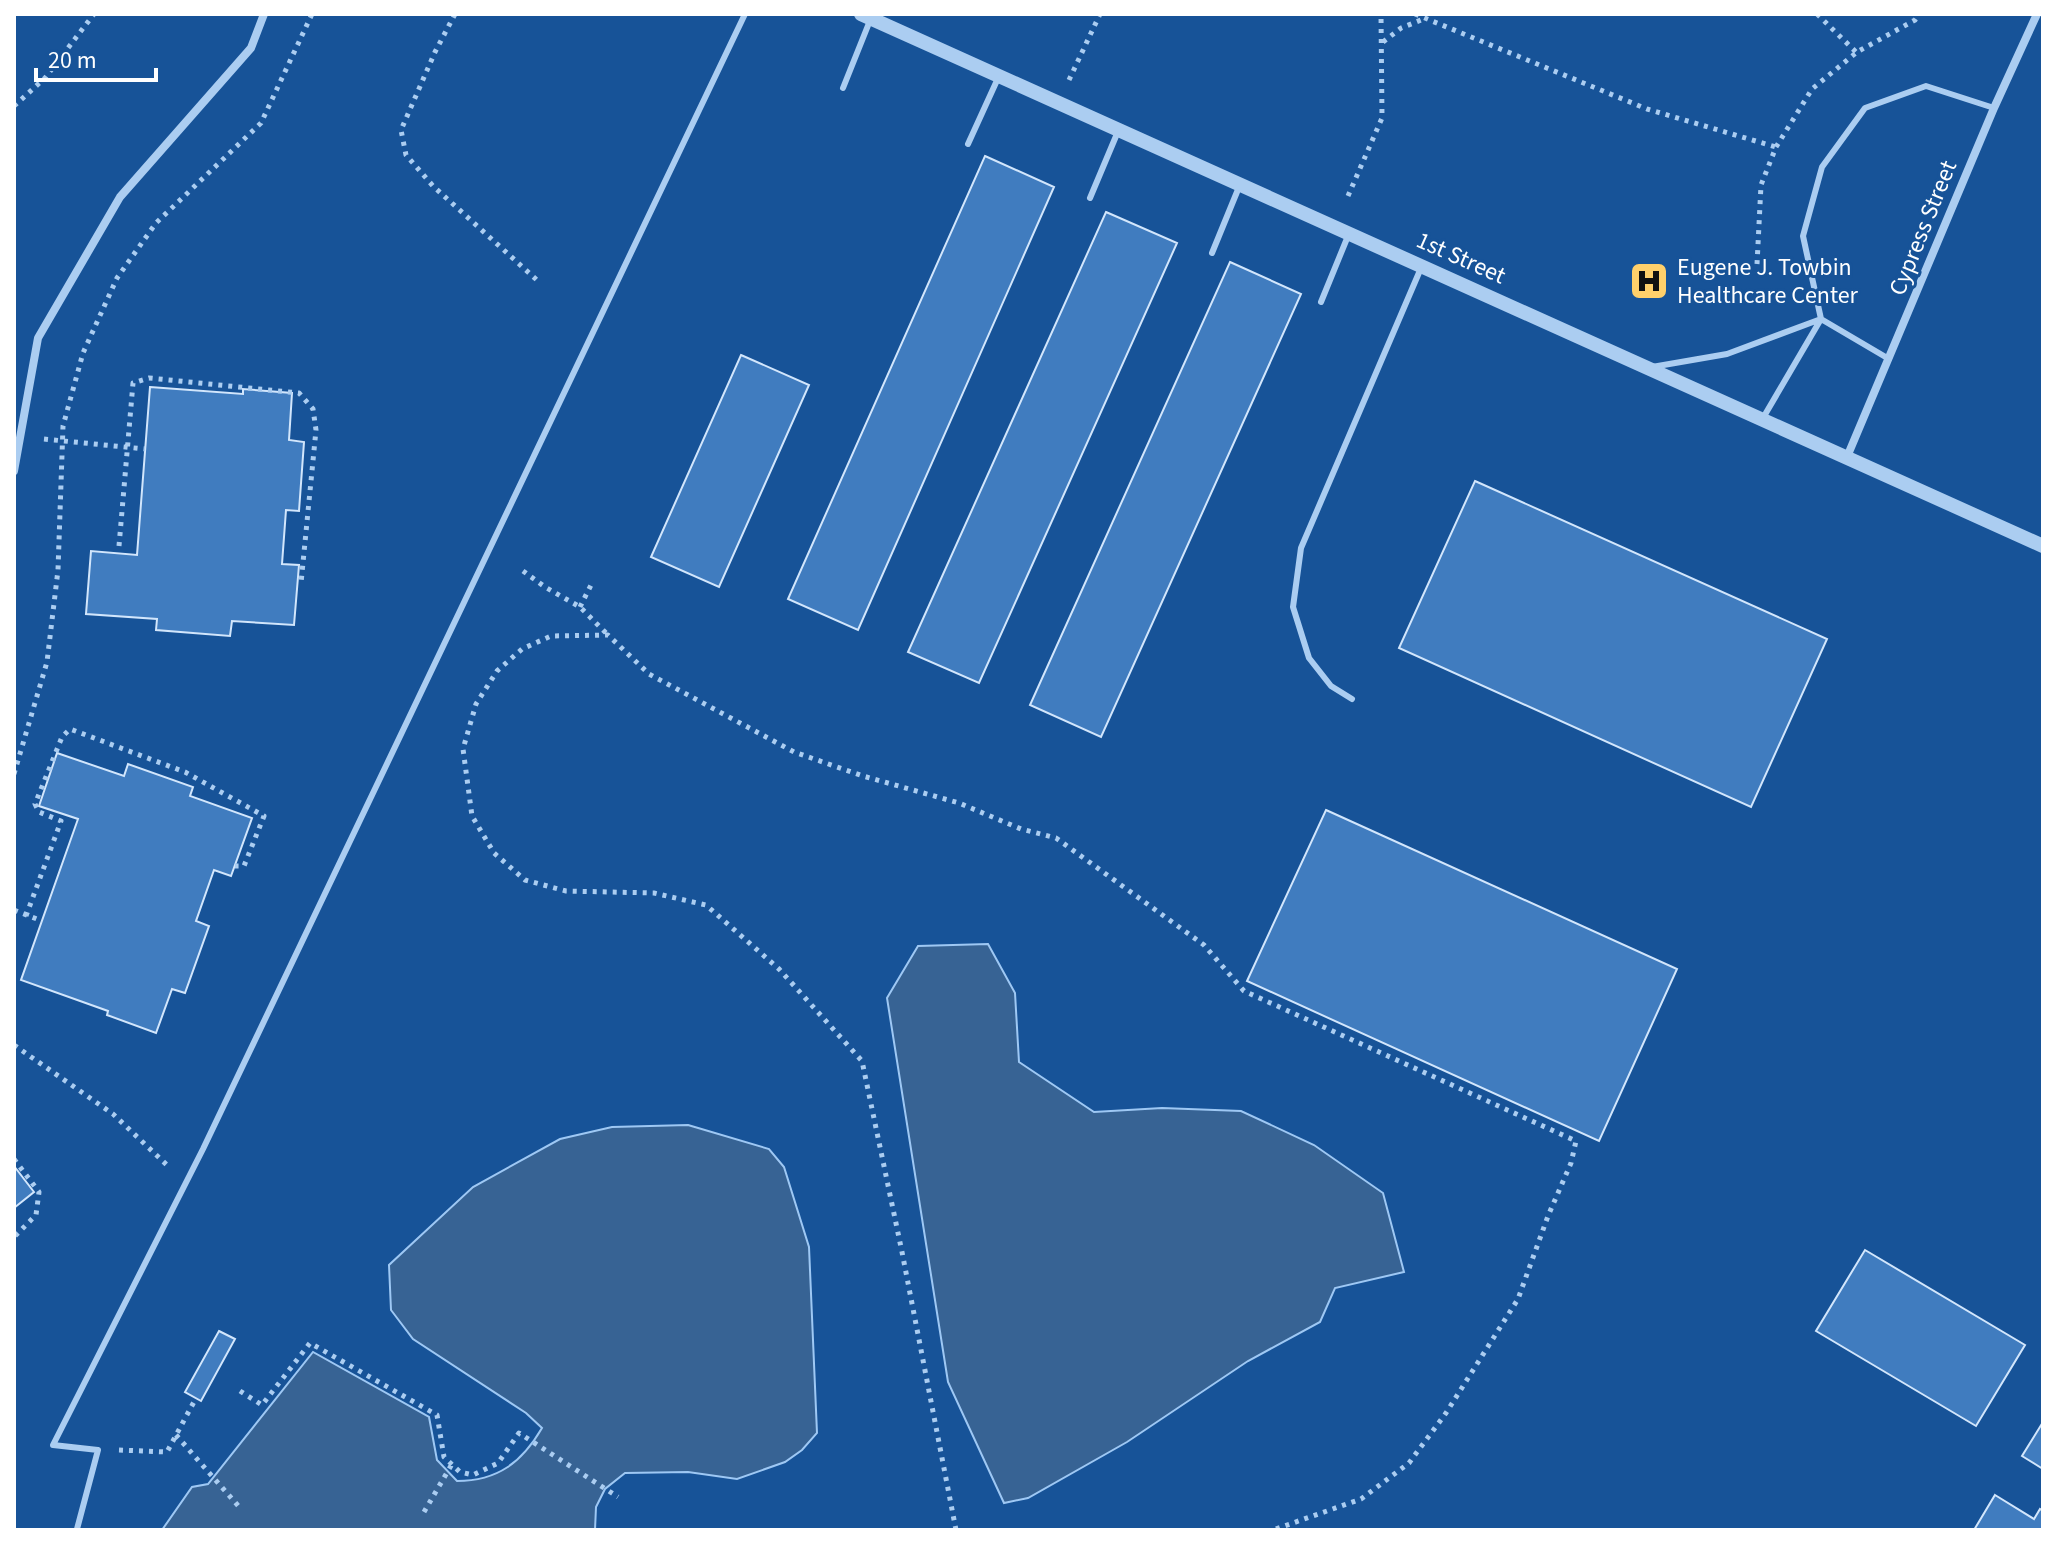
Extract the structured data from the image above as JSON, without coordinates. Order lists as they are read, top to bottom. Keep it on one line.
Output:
{"streets":{"street":["Cypress Street","1st Street"]},"crossings":[["Cypress Street","1st Street"]],"places":{"hospital":["Eugene J. Towbin Healthcare Center"]},"scale_bar":"20 m"}
